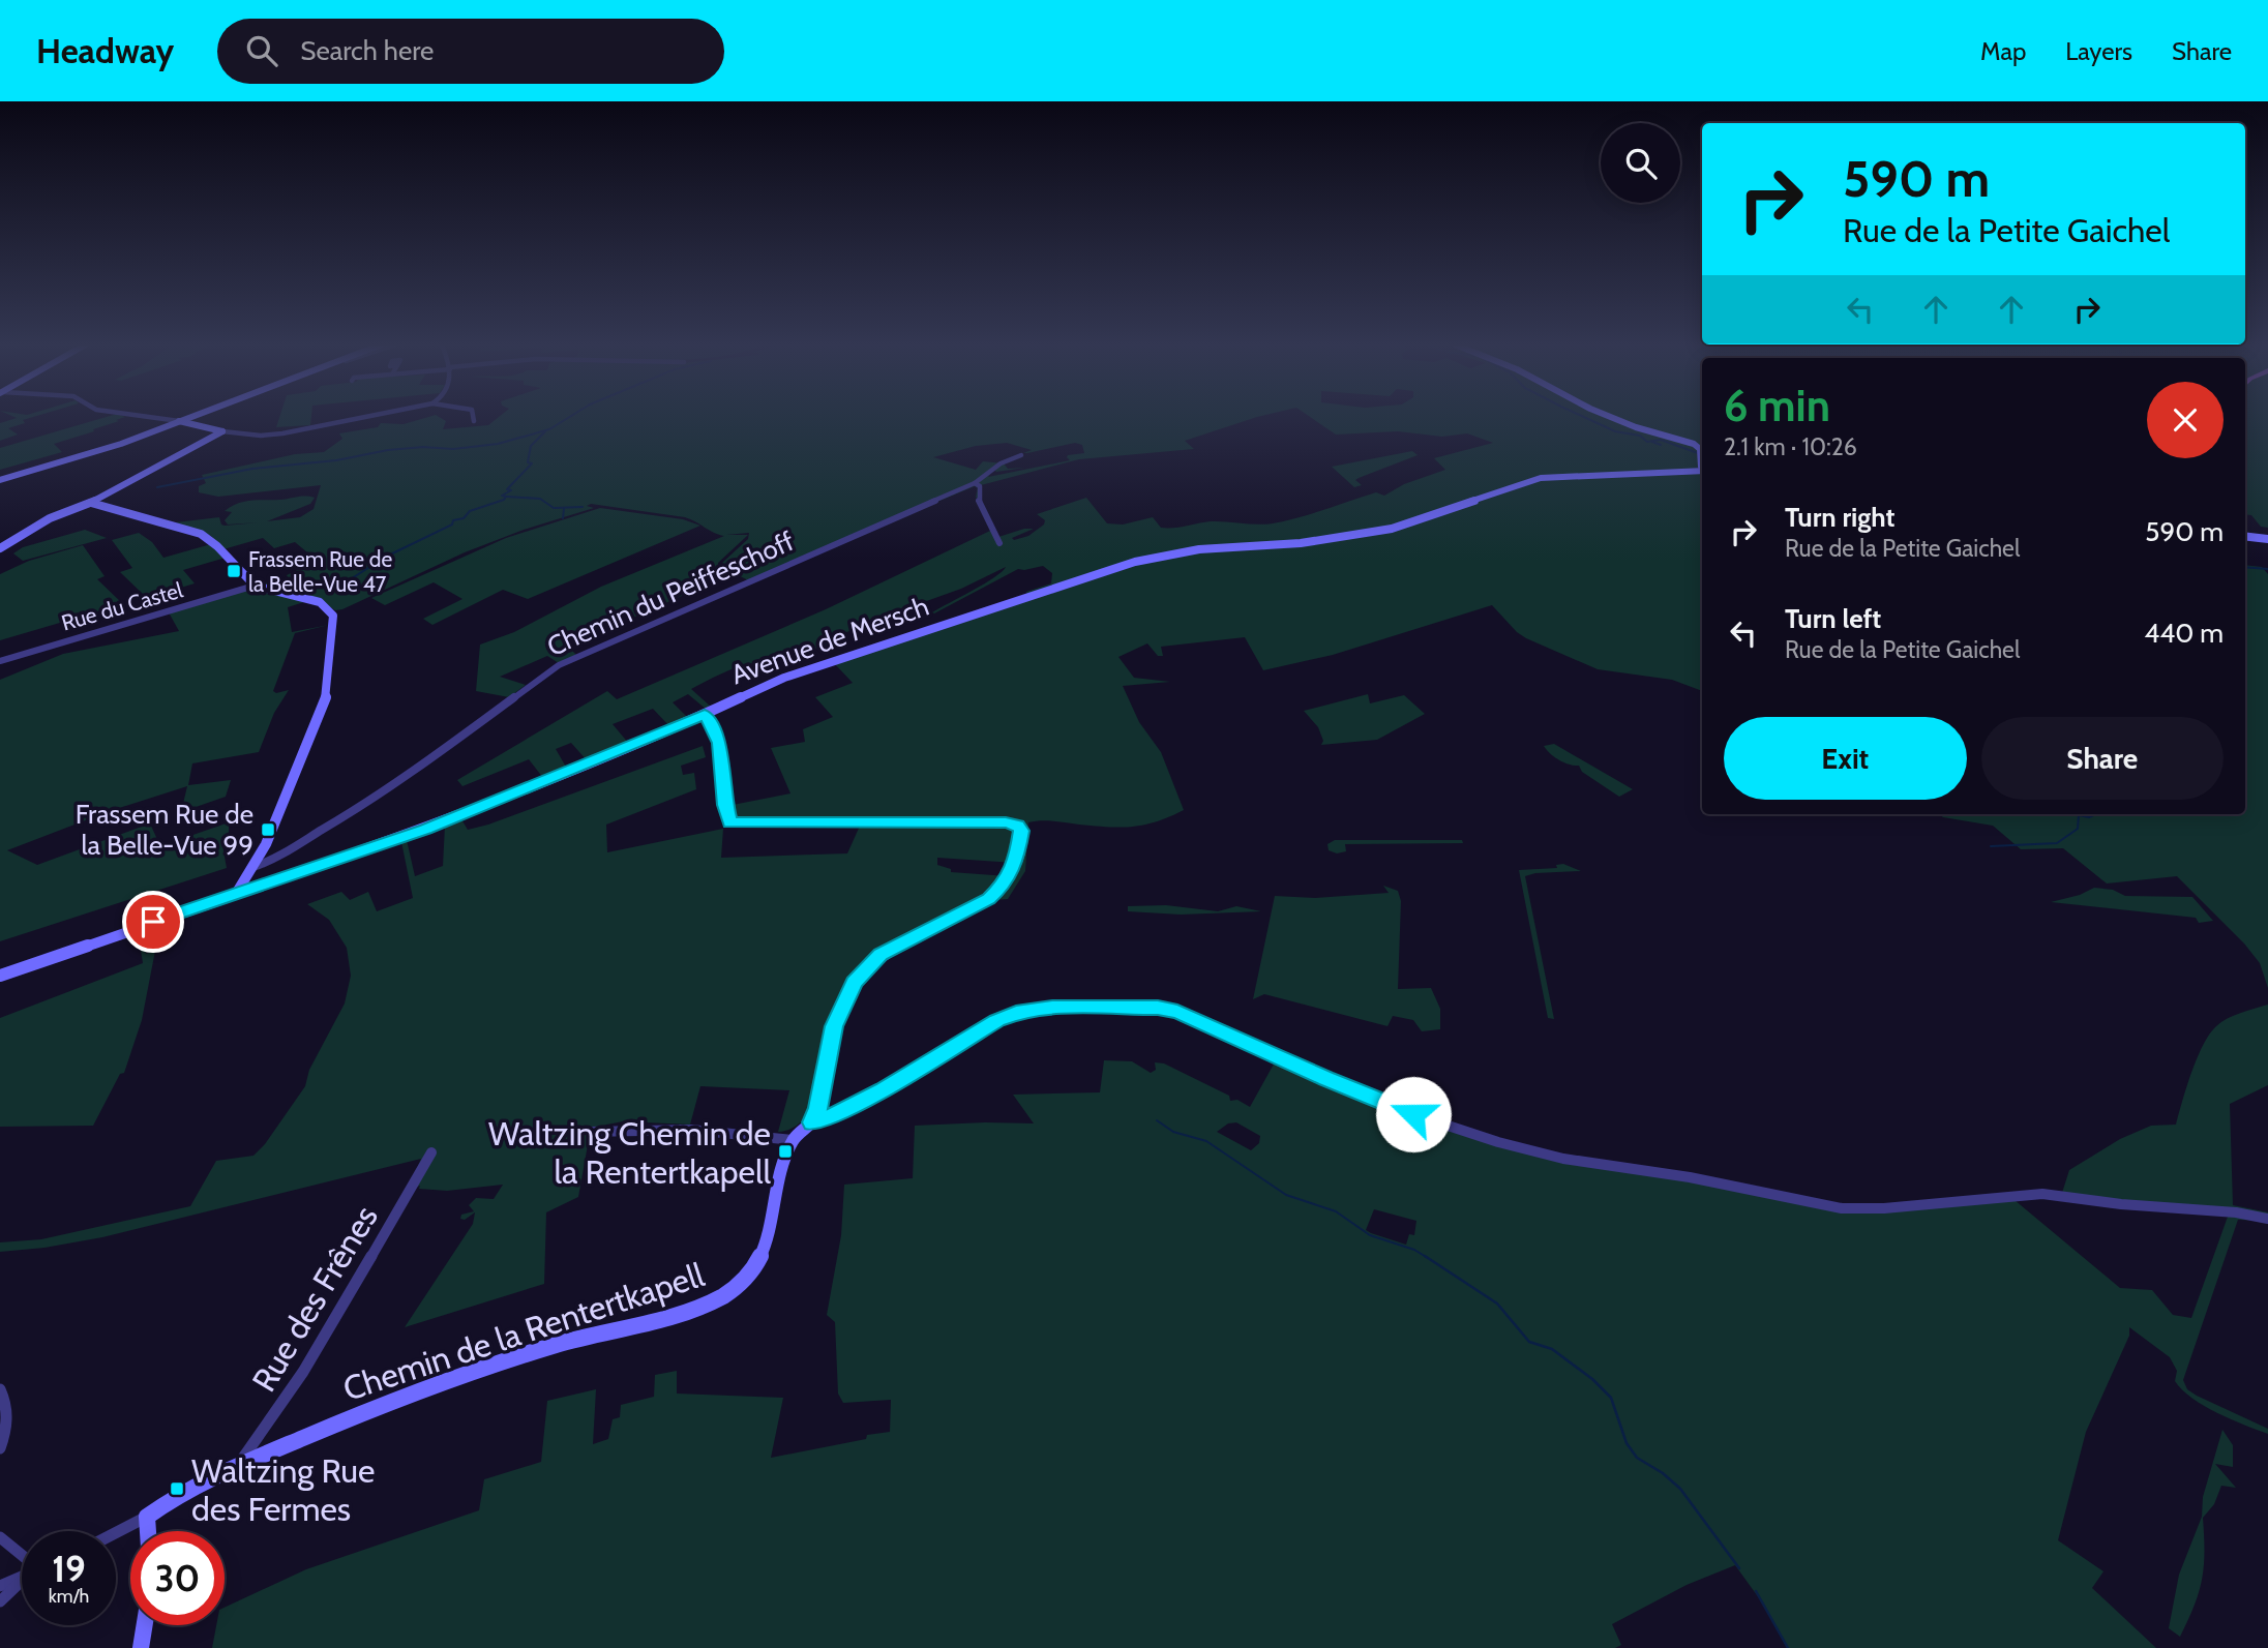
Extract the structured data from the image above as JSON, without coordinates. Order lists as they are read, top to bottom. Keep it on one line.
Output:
{"streets":{"street":["Chemin du Peiffeschoff","Rue du Castel","Avenue de Mersch","Rue des Frênes","Chemin de la Rentertkapell"]},"crossings":[["Rue des Frênes","Chemin de la Rentertkapell"]],"places":{"transit":["Frassem Rue de la Belle-Vue 47","Frassem Rue de la Belle-Vue 99","Waltzing Chemin de la Rentertkapell","Waltzing Rue des Fermes"]},"page":{"header":"Headway","search":"Search here","nav":["Map","Layers","Share"],"turn":["590 m","Rue de la Petite Gaichel"],"heading":["6 min","2.1 km · 10:26"],"list":[{"name":"Turn right","note":"Rue de la Petite Gaichel","value":"590 m"},{"name":"Turn left","note":"Rue de la Petite Gaichel","value":"440 m"}],"buttons":["Exit","Share"],"speed":"19 km/h","limit":"30"}}
